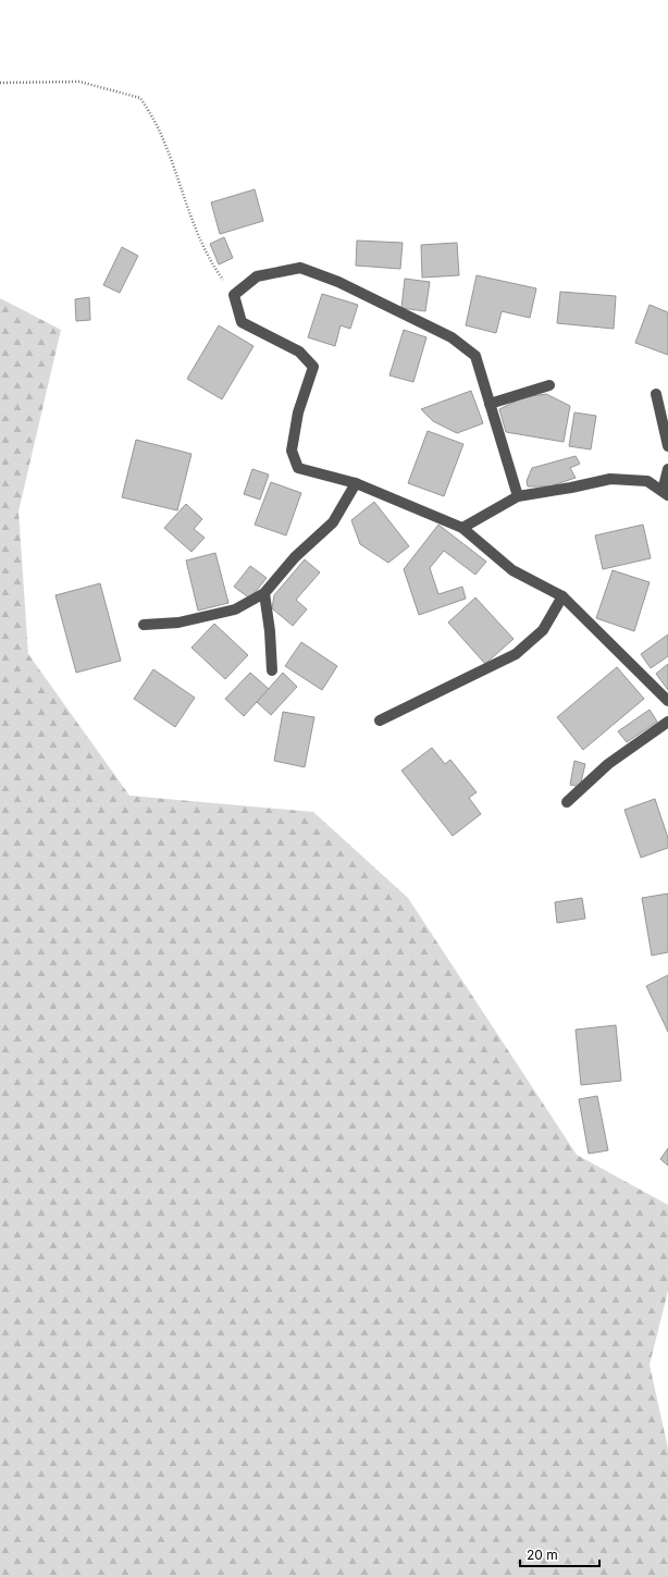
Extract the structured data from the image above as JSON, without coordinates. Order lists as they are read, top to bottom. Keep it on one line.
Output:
{"scale_bar":"20 m"}
